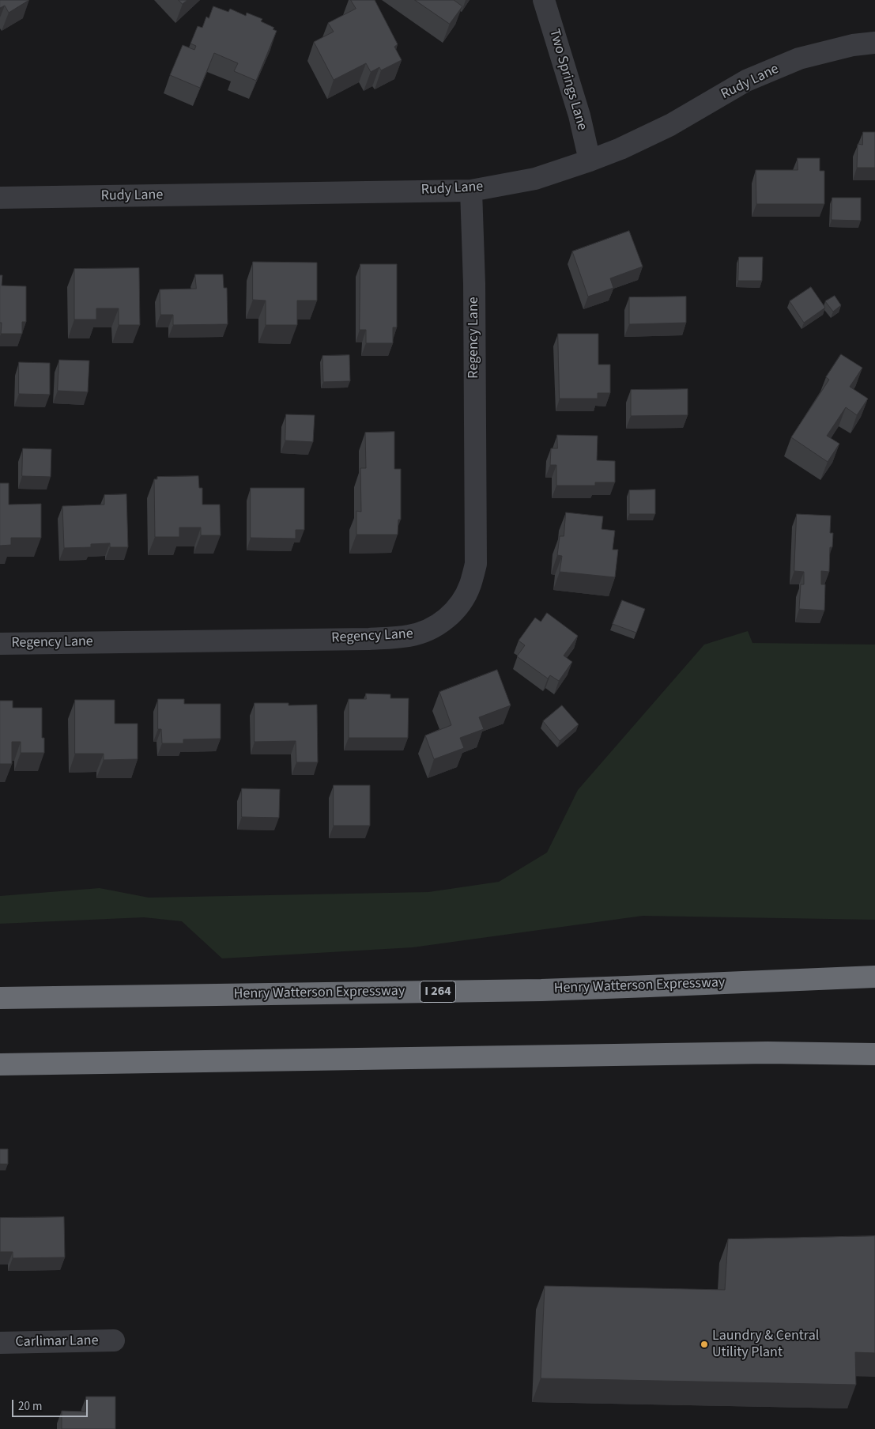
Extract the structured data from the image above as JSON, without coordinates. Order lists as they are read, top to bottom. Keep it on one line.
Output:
{"streets":{"highway":["Henry Watterson Expressway","I 264"],"street":["Two Springs Lane","Rudy Lane","Regency Lane","Carlimar Lane"]},"crossings":[["Two Springs Lane","Rudy Lane"],["Rudy Lane","Regency Lane"]],"places":["Laundry & Central Utility Plant"],"scale_bar":"20 m"}
